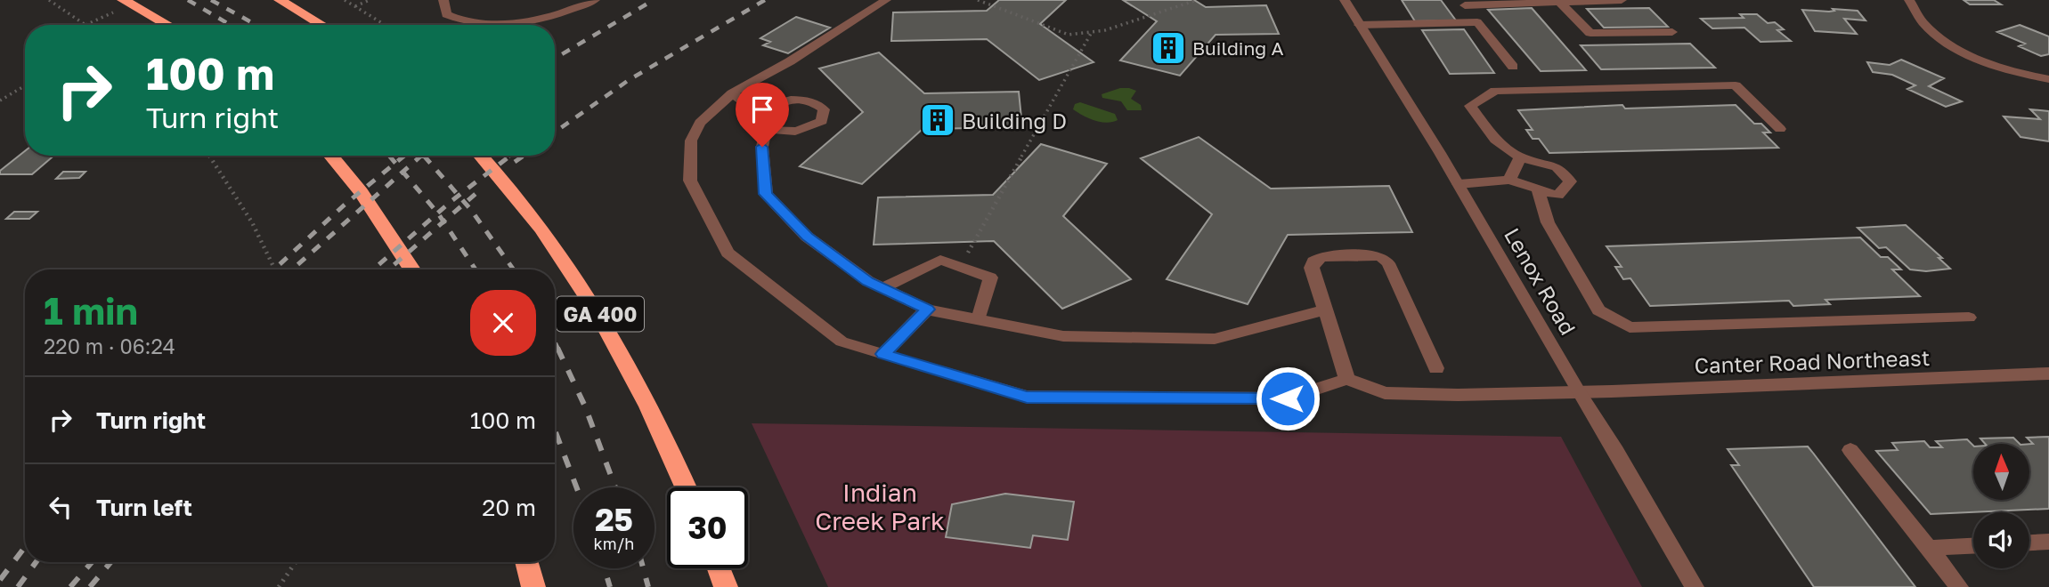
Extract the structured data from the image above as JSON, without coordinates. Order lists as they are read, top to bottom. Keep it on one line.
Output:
{"streets":{"highway":["GA 400"],"street":["Lenox Road","Canter Road Northeast"]},"crossings":[["Lenox Road","Canter Road Northeast"]],"parks":["Indian Creek Park"],"places":{"building":["Building A","Building D"]},"north":"top","page":{"turn":["100 m","Turn right"],"heading":["1 min","220 m · 06:24"],"list":[{"name":"Turn right","value":"100 m"},{"name":"Turn left","value":"20 m"}],"speed":"25 km/h","limit":"30"}}
